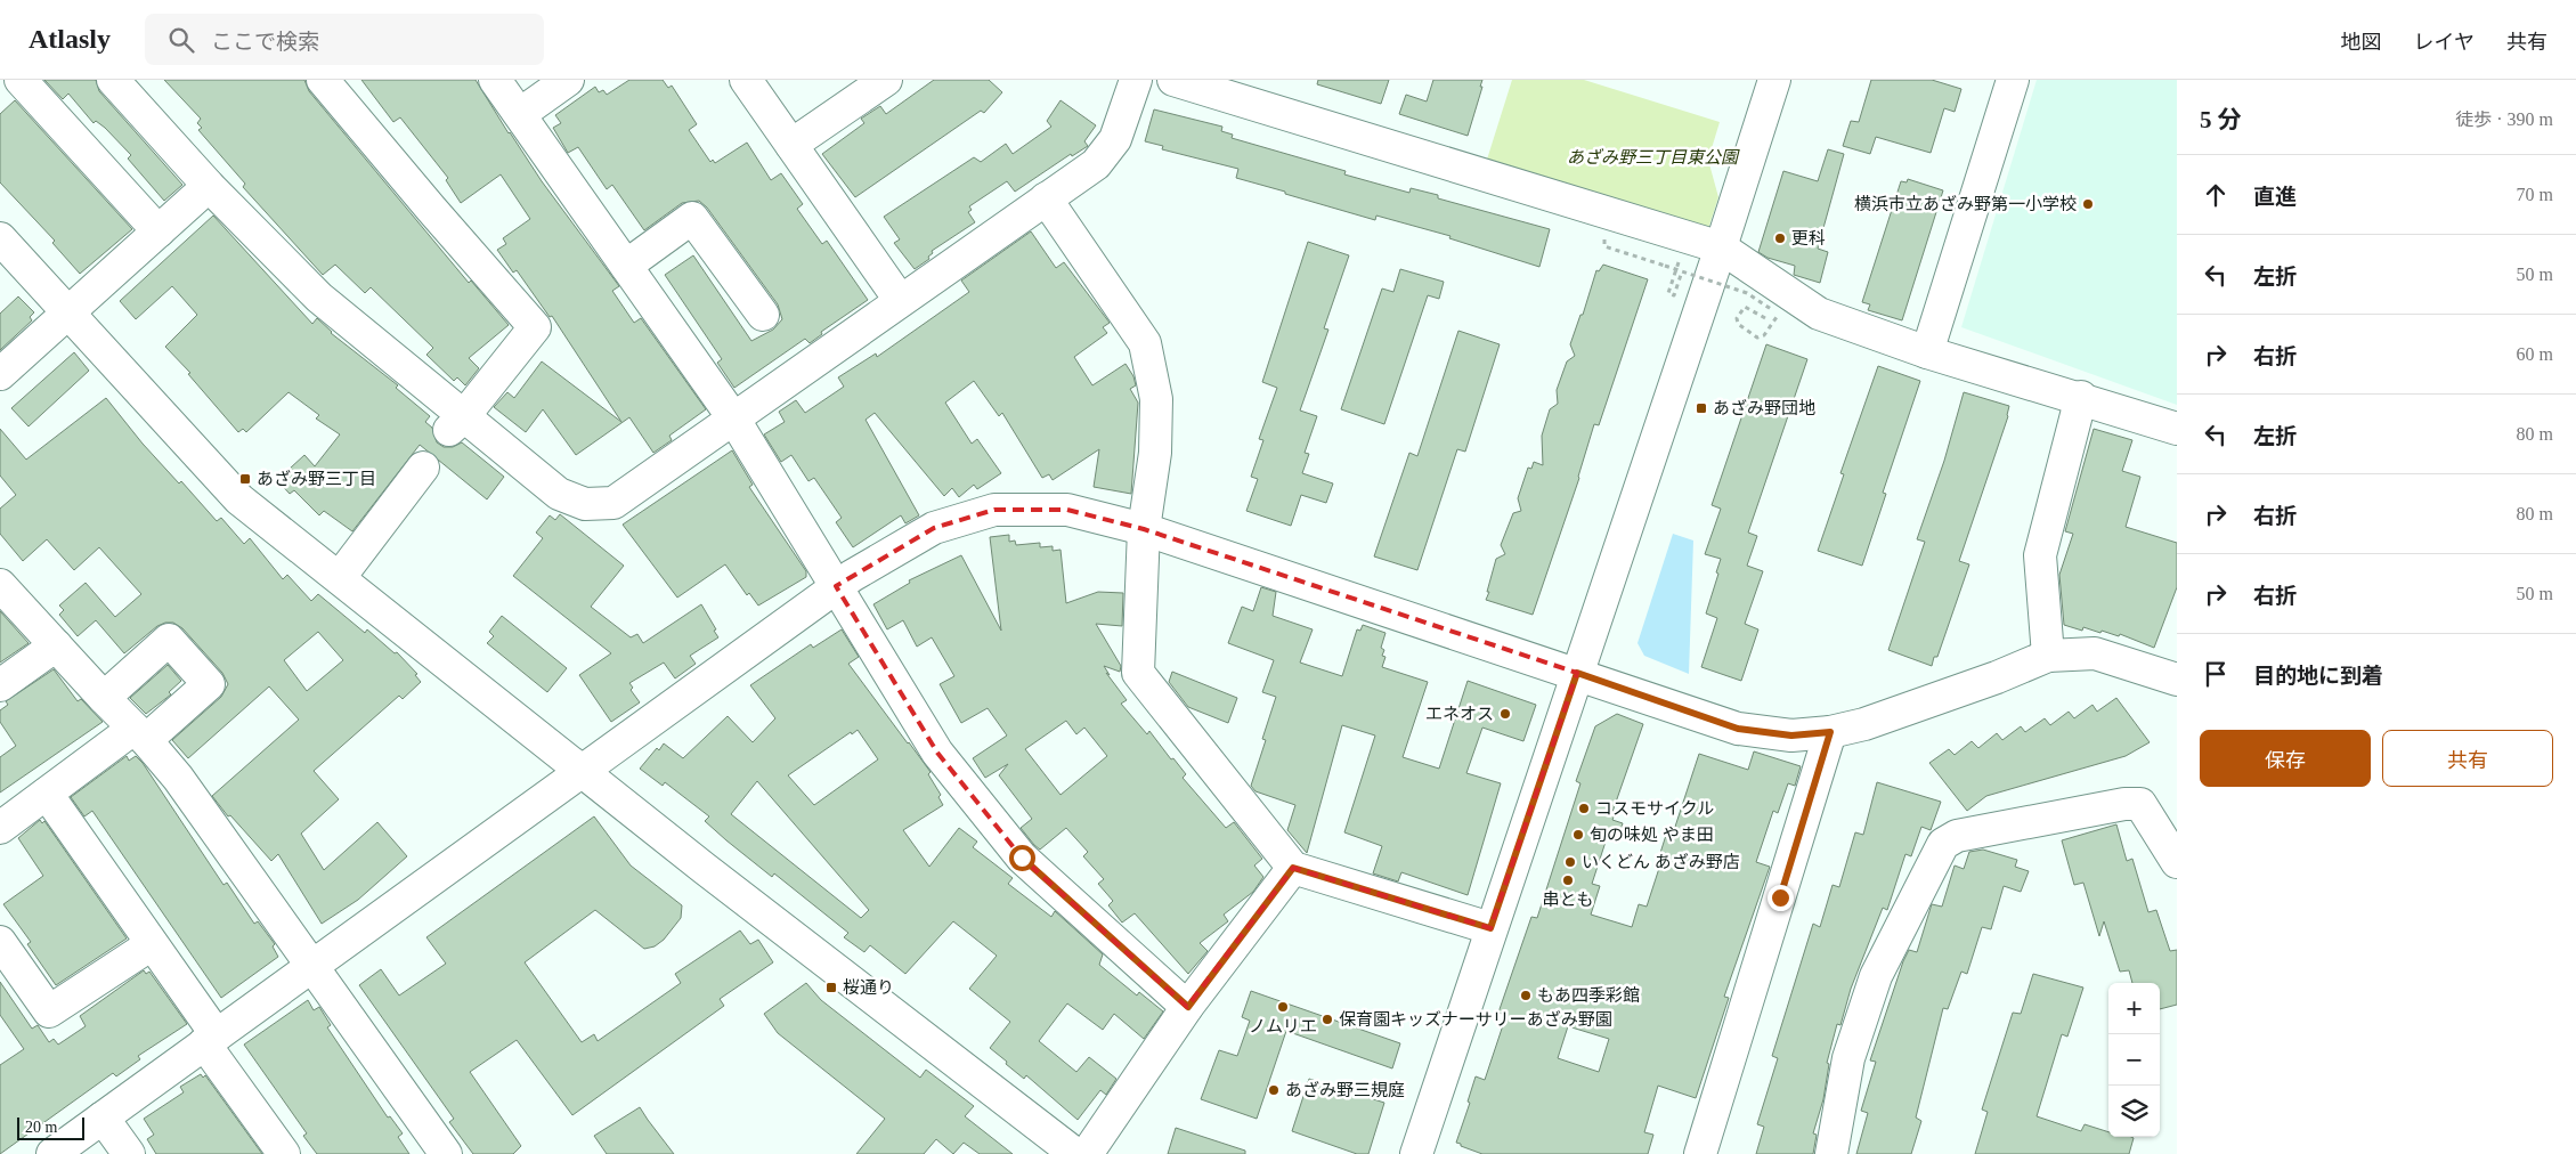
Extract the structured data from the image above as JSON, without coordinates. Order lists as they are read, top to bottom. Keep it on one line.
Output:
{"parks":["あざみ野三丁目東公園"],"places":{"other":["横浜市立あざみ野第一小学校","更科","エネオス","コスモサイクル","旬の味処 やま田","いくどん あざみ野店","串とも","もあ四季彩館","ノムリエ","保育園キッズナーサリーあざみ野園","あざみ野三規庭"],"transit":["あざみ野団地","あざみ野三丁目","桜通り"]},"scale_bar":"20 m","page":{"header":"Atlasly","search":"ここで検索","nav":["地図","レイヤ","共有"],"heading":["5 分","徒歩 · 390 m"],"list":[["直進","70 m"],["左折","50 m"],["右折","60 m"],["左折","80 m"],["右折","80 m"],["右折","50 m"],"目的地に到着"],"buttons":["保存","共有"],"map_buttons":["+","−"],"scale":"20 m"}}
